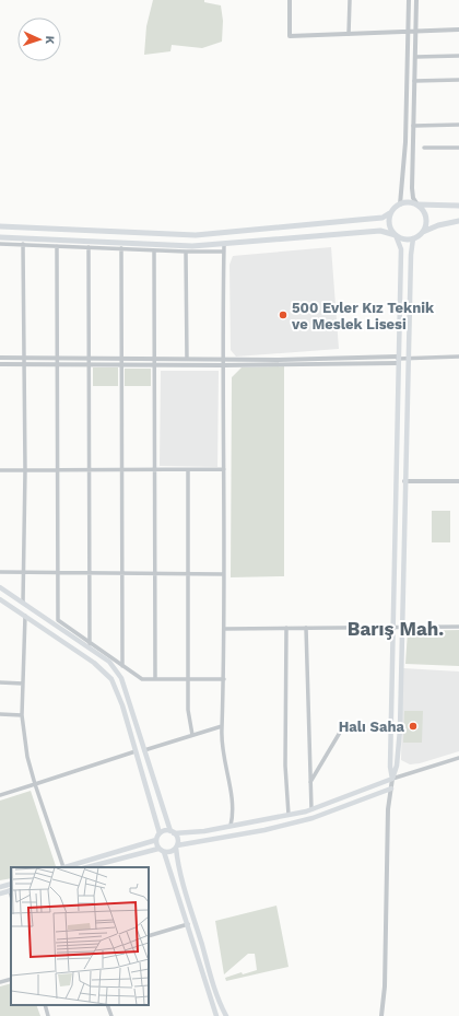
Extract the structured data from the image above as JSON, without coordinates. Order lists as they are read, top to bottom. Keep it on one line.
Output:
{"districts":["Barış Mah."],"places":["500 Evler Kız Teknik ve Meslek Lisesi","Halı Saha"],"north":"right"}
